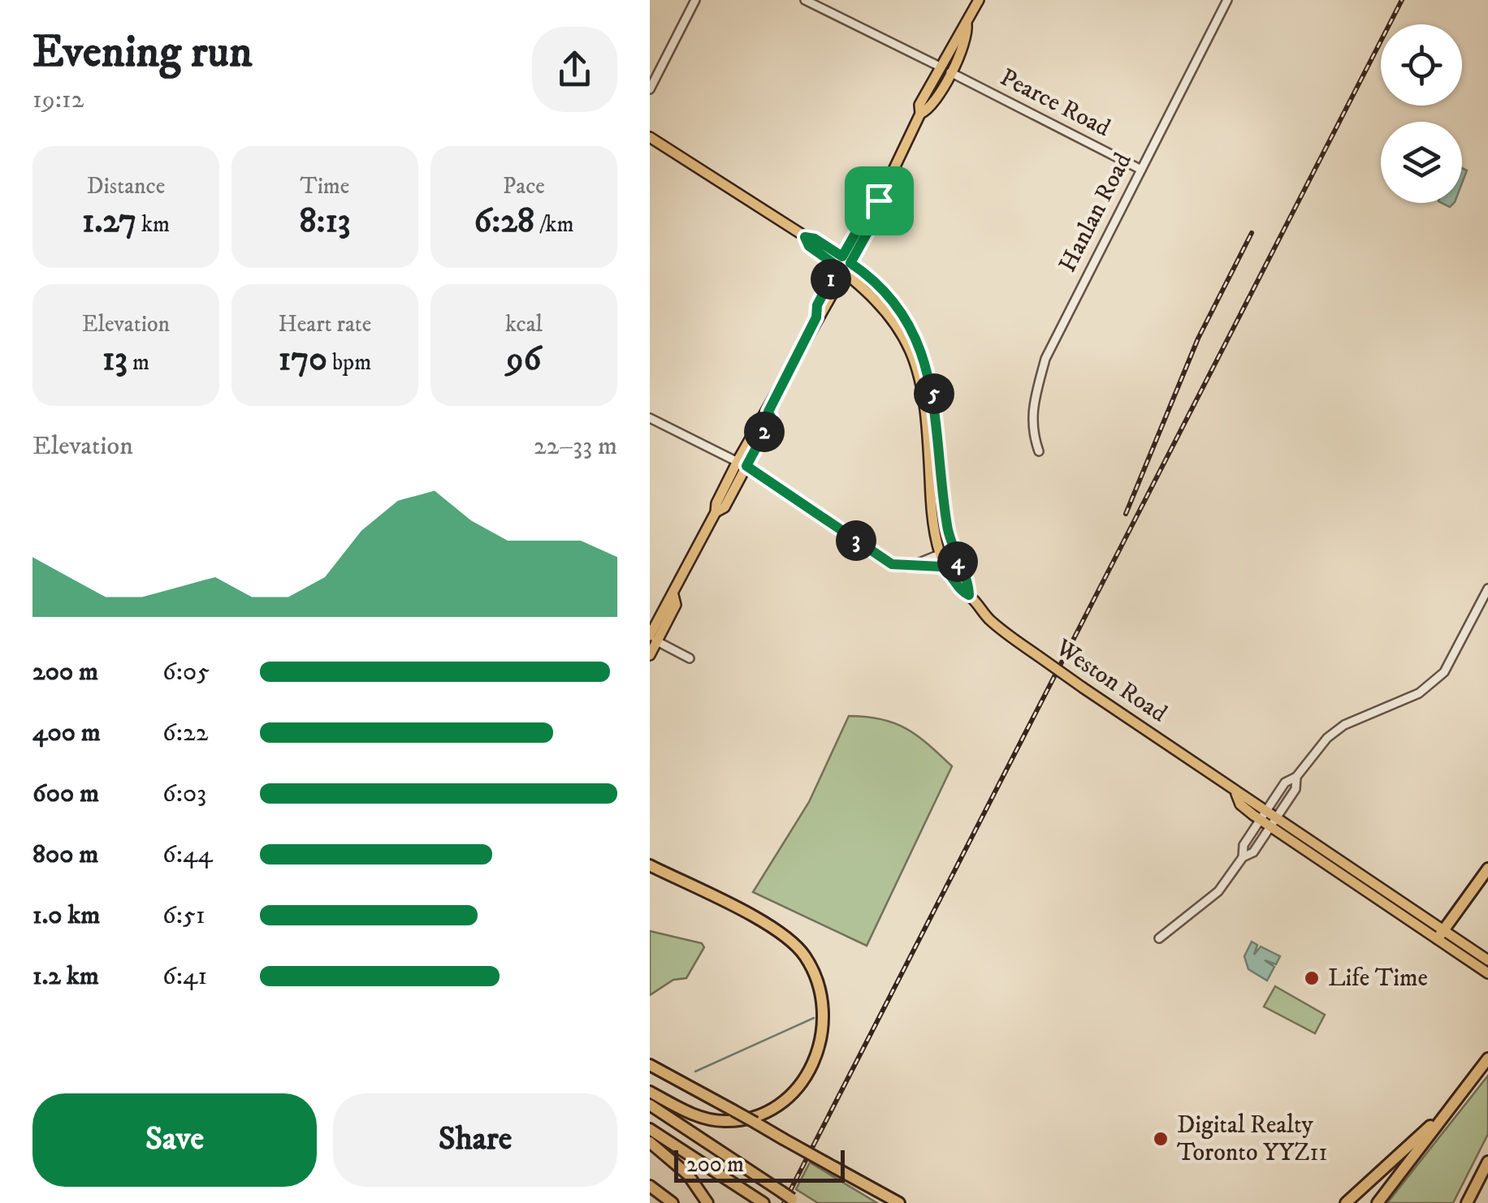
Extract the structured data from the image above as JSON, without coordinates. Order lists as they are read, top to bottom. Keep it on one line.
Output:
{"streets":{"main road":["Weston Road"],"street":["Pearce Road","Hanlan Road"]},"crossings":[["Pearce Road","Hanlan Road"]],"places":["Life Time","Digital Realty Toronto YYZ11"],"scale_bar":"200 m","page":{"heading":["Evening run","19:12"],"stats":[["Distance","1.27 km"],["Time","8:13"],["Pace","6:28 /km"],["Elevation","13 m"],["Heart rate","170 bpm"],["kcal","96"]],"pins":["1","5","2","3","4"],"chart":["Elevation","22–33 m"],"list":[{"name":"200 m","note":"6:05"},{"name":"400 m","note":"6:22"},{"name":"600 m","note":"6:03"},{"name":"800 m","note":"6:44"},{"name":"1.0 km","note":"6:51"},{"name":"1.2 km","note":"6:41"}],"buttons":["Save","Share"],"scale":"200 m"}}
